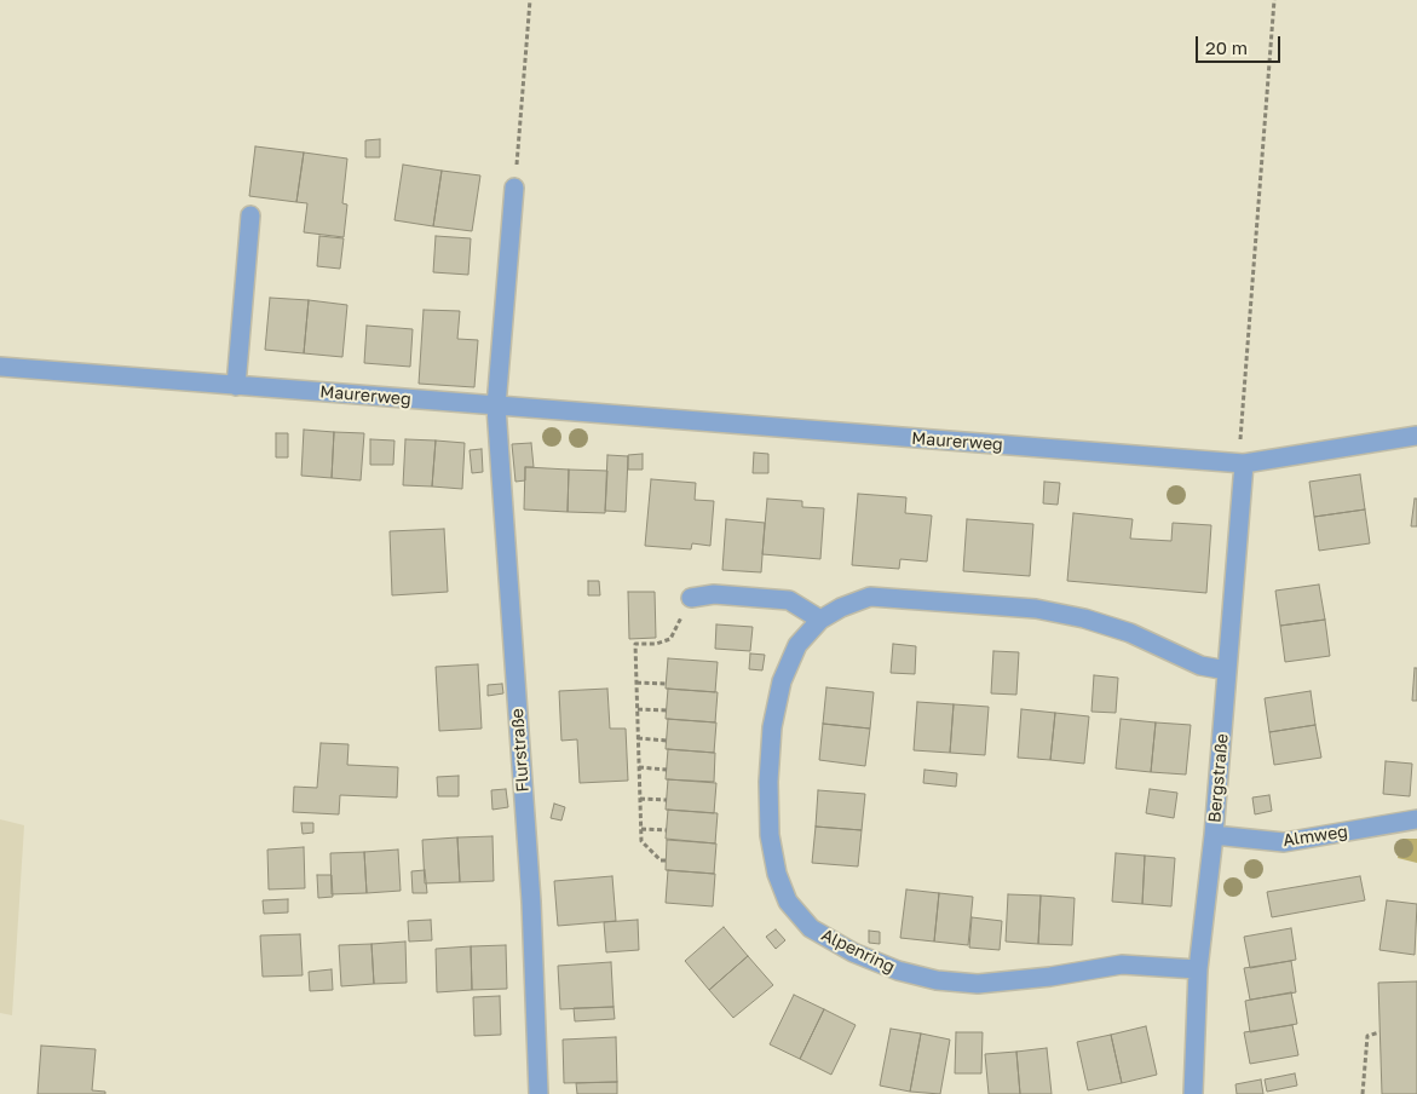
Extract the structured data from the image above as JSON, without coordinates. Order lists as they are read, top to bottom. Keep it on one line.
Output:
{"streets":{"street":["Maurerweg","Flurstraße","Bergstraße","Almweg","Alpenring"]},"crossings":[["Maurerweg","Flurstraße"],["Maurerweg","Bergstraße"],["Bergstraße","Almweg"],["Bergstraße","Alpenring"]],"scale_bar":"20 m"}
